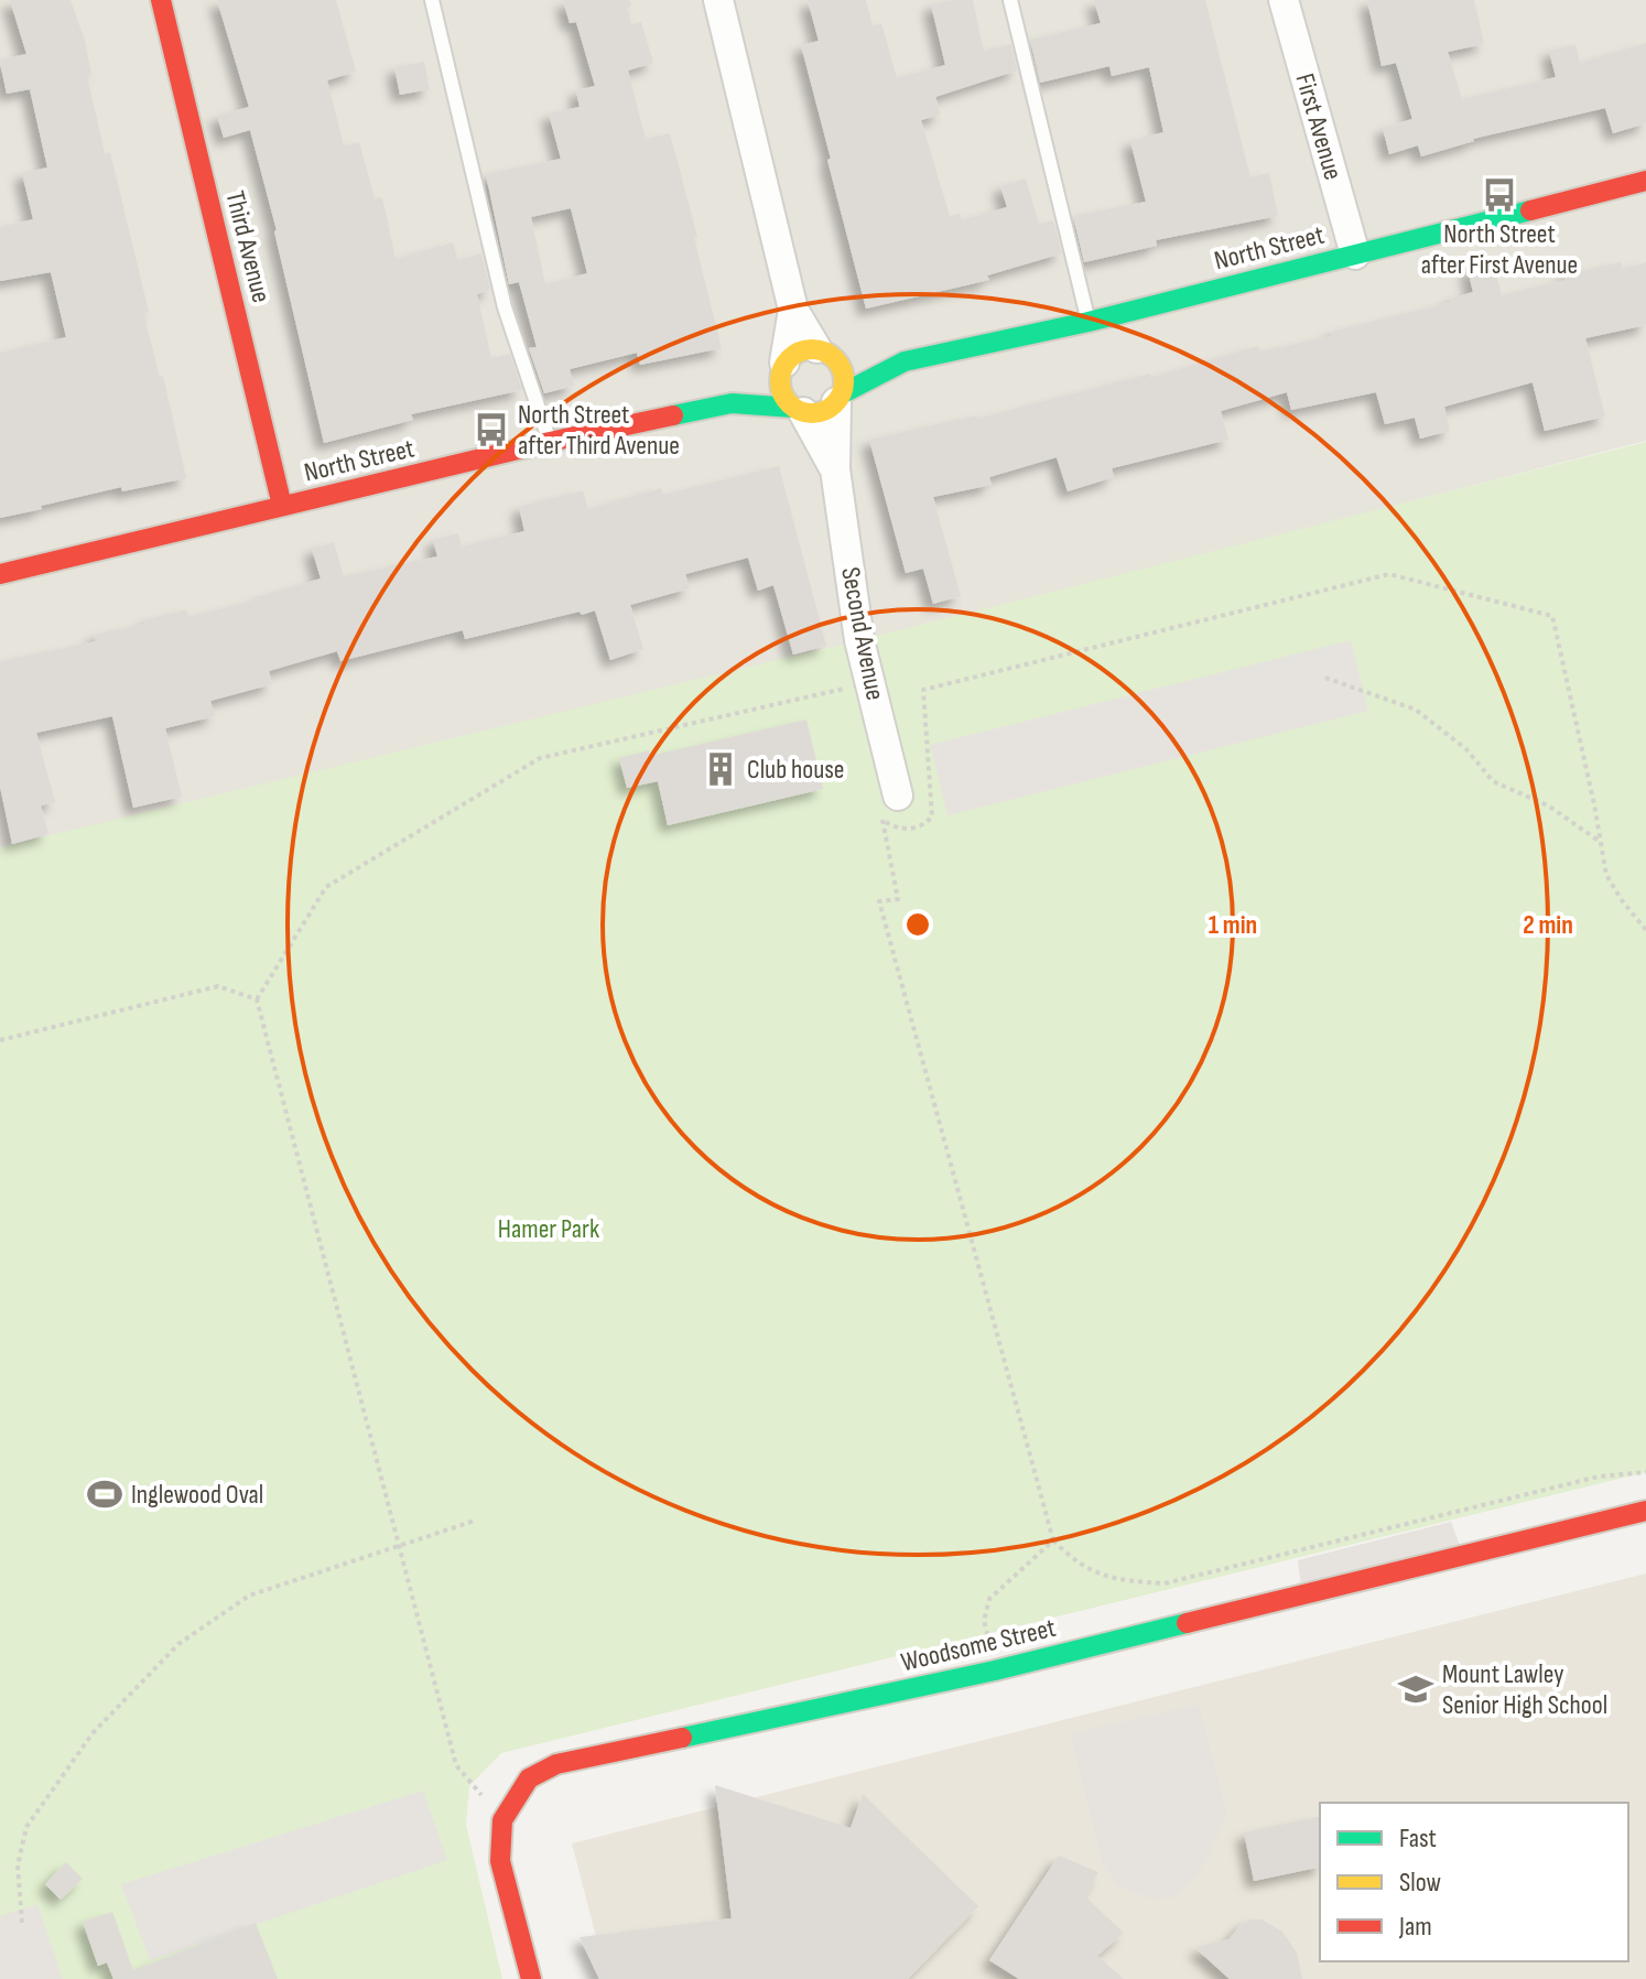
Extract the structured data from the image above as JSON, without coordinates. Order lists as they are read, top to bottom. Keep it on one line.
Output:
{"streets":{"main road":["Third Avenue","North Street","Woodsome Street"],"street":["First Avenue","Second Avenue"]},"crossings":[["First Avenue","North Street"],["Third Avenue","North Street"],["North Street","Second Avenue"]],"parks":["Hamer Park"],"places":{"bus stop":["North Street after First Avenue","North Street after Third Avenue"],"building":["Club house"],"sports":["Inglewood Oval"],"school or university":["Mount Lawley Senior High School"]},"legend":["Fast","Slow","Jam"],"rings":["1 min","2 min"]}
